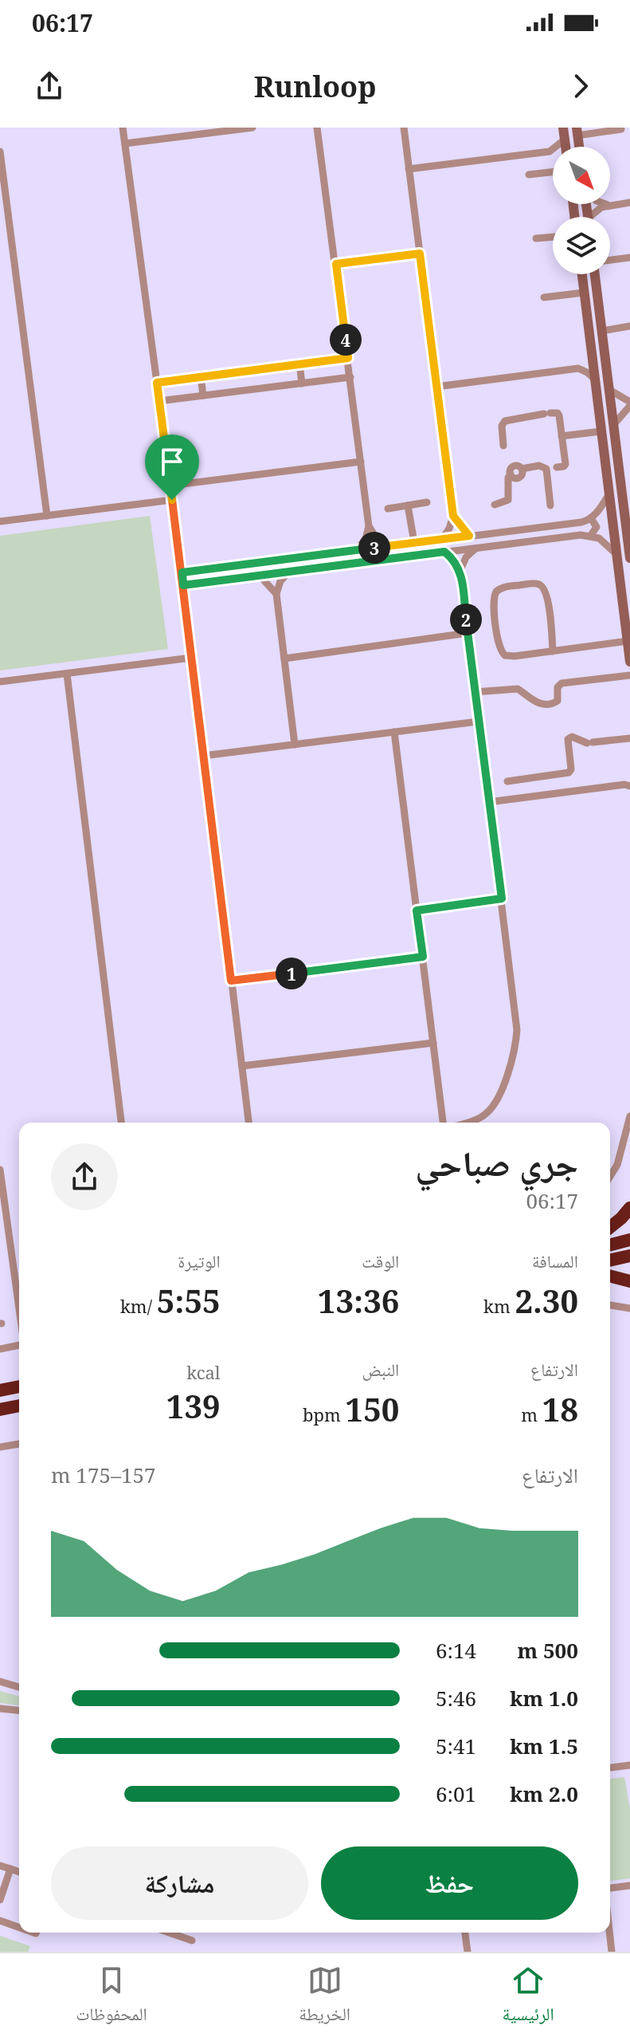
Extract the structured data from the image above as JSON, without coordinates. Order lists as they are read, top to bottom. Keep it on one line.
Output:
{"north":"bottom right","page":{"status":"06:17","header":"Runloop","pins":["4","3","2","1"],"heading":["جري صباحي","06:17"],"stats":[["المسافة","2.30 km"],["الوقت","13:36"],["الوتيرة","5:55 /km"],["الارتفاع","18 m"],["النبض","150 bpm"],["kcal","139"]],"chart":["الارتفاع","157–175 m"],"list":[{"name":"500 m","note":"6:14"},{"name":"1.0 km","note":"5:46"},{"name":"1.5 km","note":"5:41"},{"name":"2.0 km","note":"6:01"}],"buttons":["حفظ","مشاركة"],"tabs":["الرئيسية","الخريطة","المحفوظات"]}}
